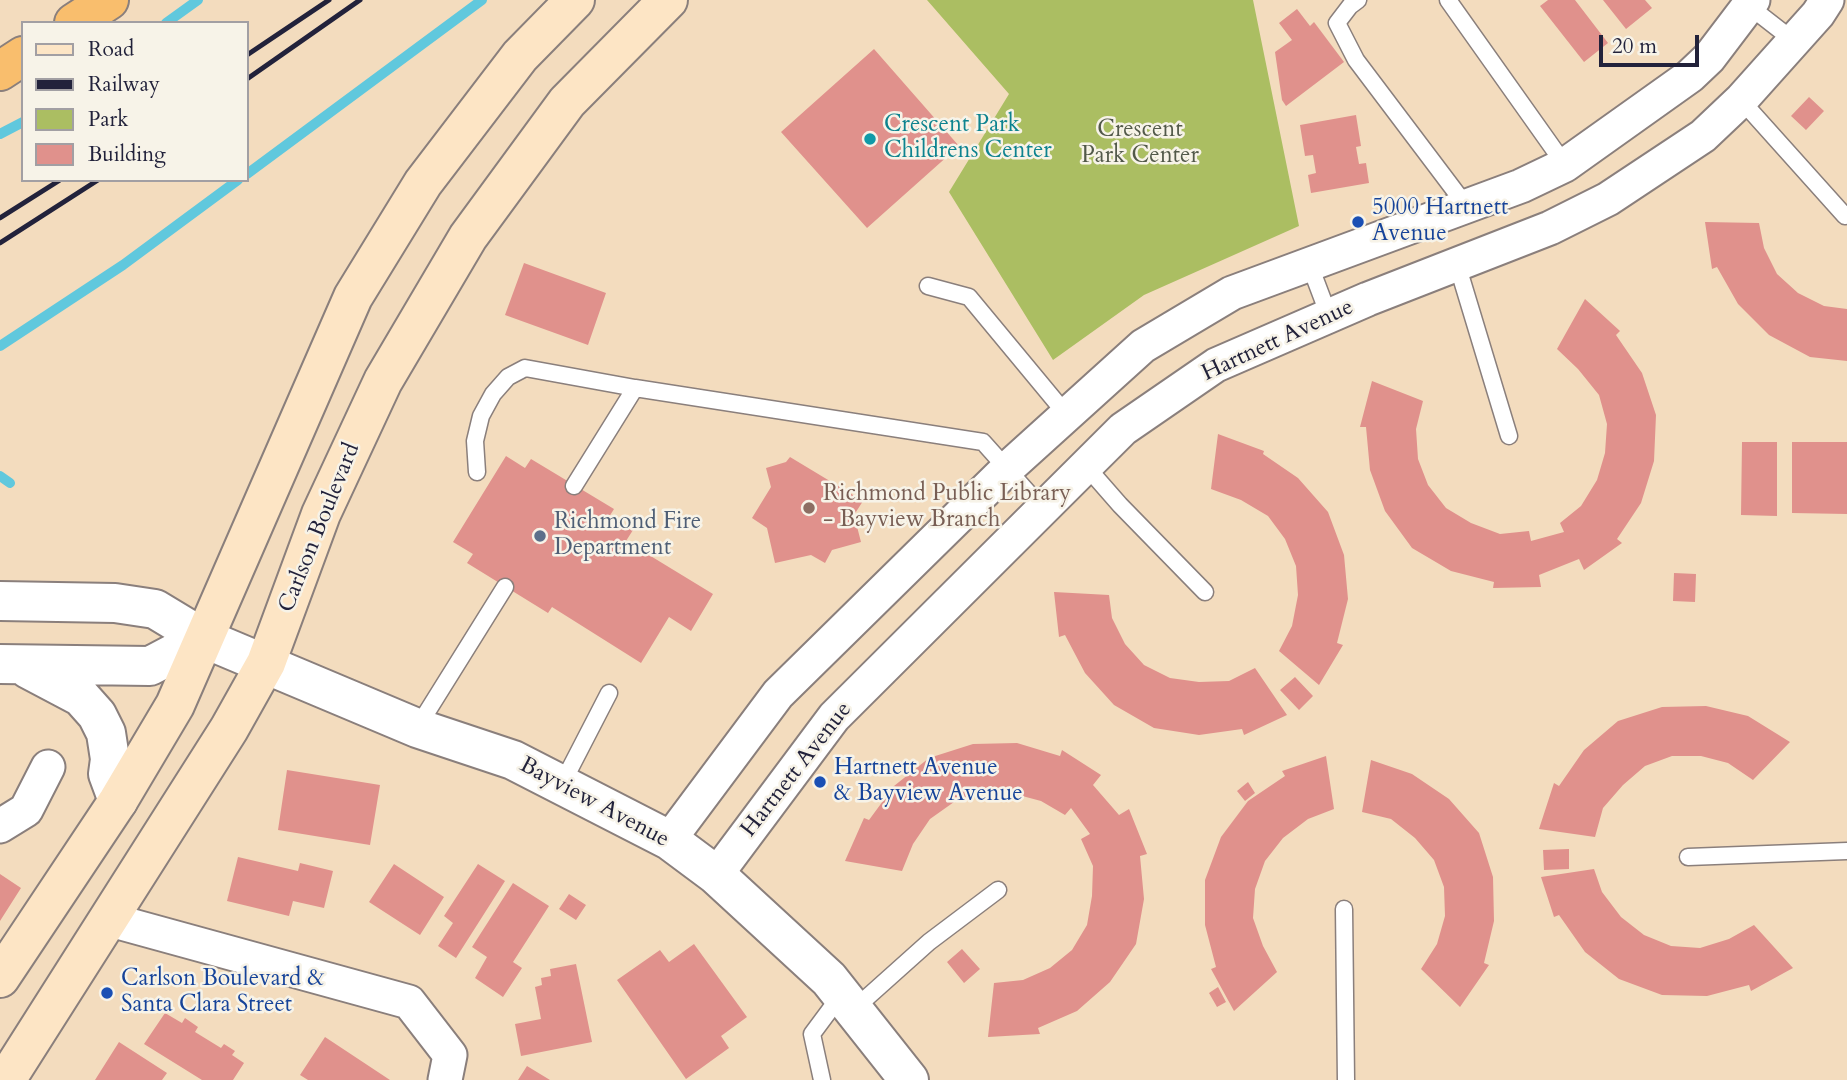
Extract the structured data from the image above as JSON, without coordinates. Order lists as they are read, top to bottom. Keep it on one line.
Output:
{"streets":{"main road":["Carlson Boulevard"],"street":["Hartnett Avenue","Bayview Avenue"]},"crossings":[["Hartnett Avenue","Bayview Avenue"],["Carlson Boulevard","Bayview Avenue"]],"parks":["Crescent Park Center"],"places":["Crescent Park Childrens Center","5000 Hartnett Avenue","Richmond Public Library - Bayview Branch","Richmond Fire Department","Hartnett Avenue & Bayview Avenue","Carlson Boulevard & Santa Clara Street"],"legend":["Road","Railway","Park","Building"],"scale_bar":"20 m"}
